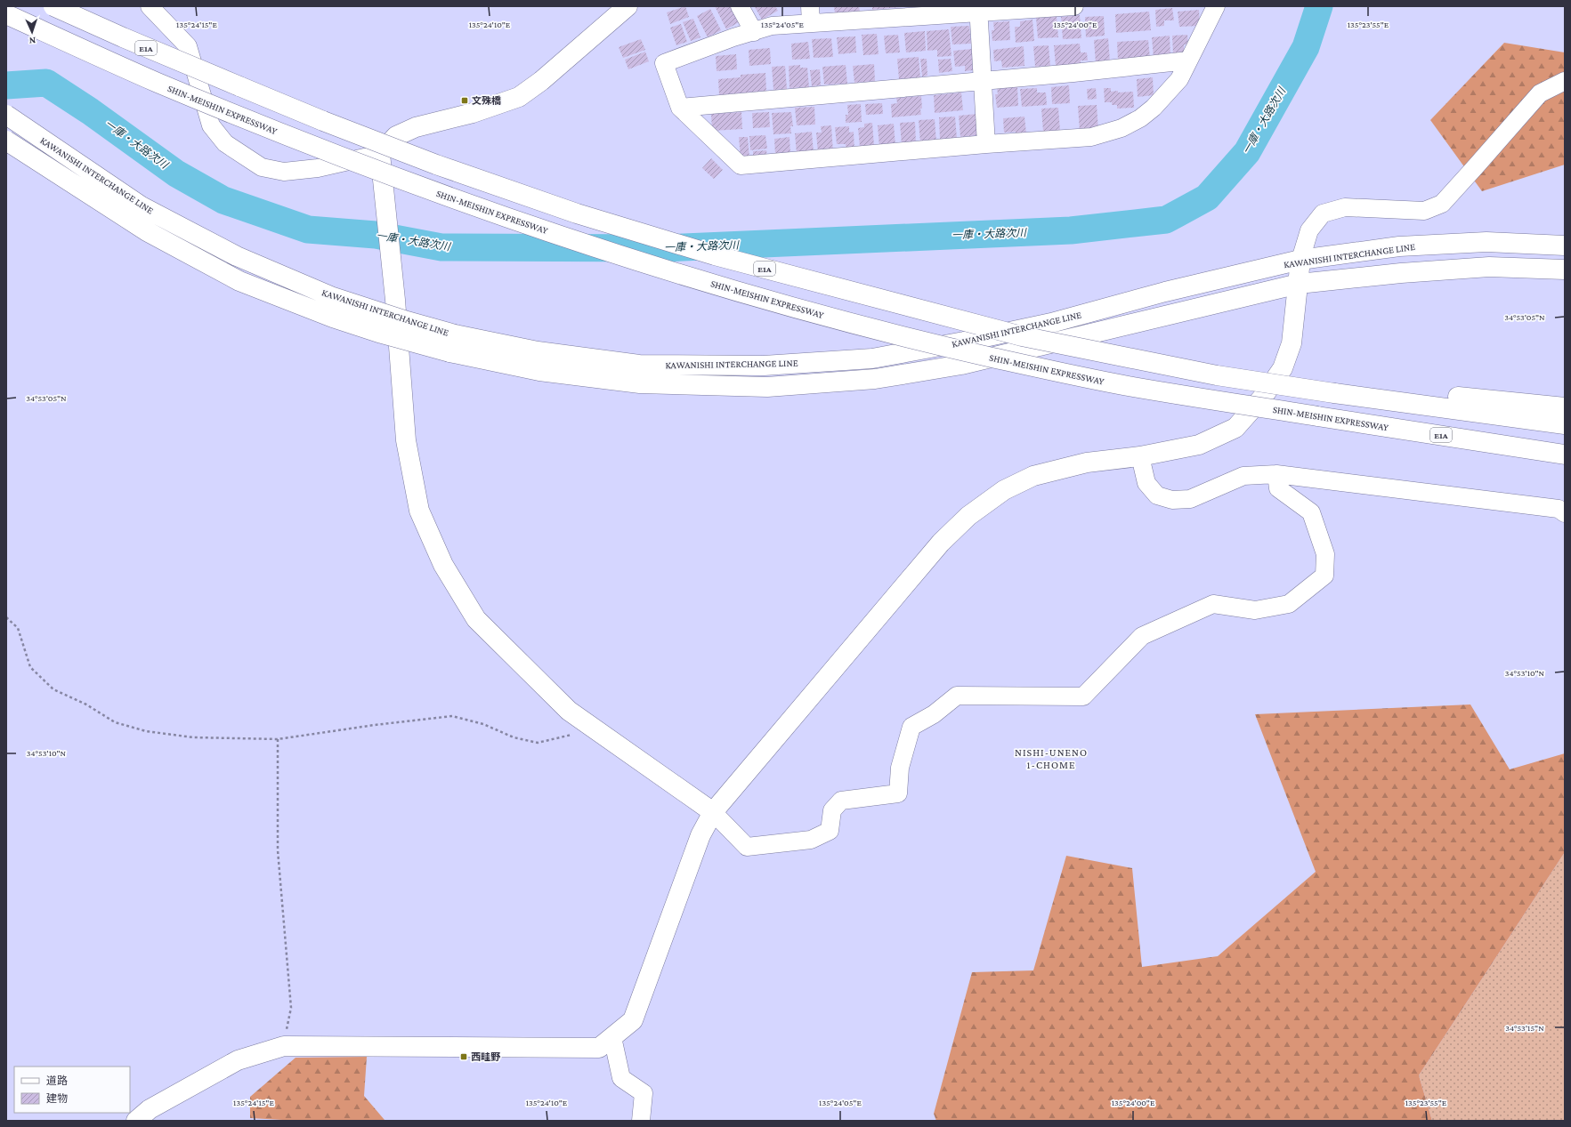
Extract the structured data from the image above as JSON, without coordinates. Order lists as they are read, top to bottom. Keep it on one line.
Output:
{"streets":{"main road":["E1A","SHIN-MEISHIN EXPRESSWAY","KAWANISHI INTERCHANGE LINE"]},"districts":["NISHI-UNENO 1-CHOME"],"water":["一庫・大路次川"],"places":{"transit":["文殊橋","西畦野"]},"legend":["道路","建物"],"north":"bottom","coordinates":["135°24'15\"E","135°24'10\"E","135°24'05\"E","135°24'00\"E","135°23'55\"E","34°53'05\"N","34°53'10\"N","34°53'15\"N"]}
